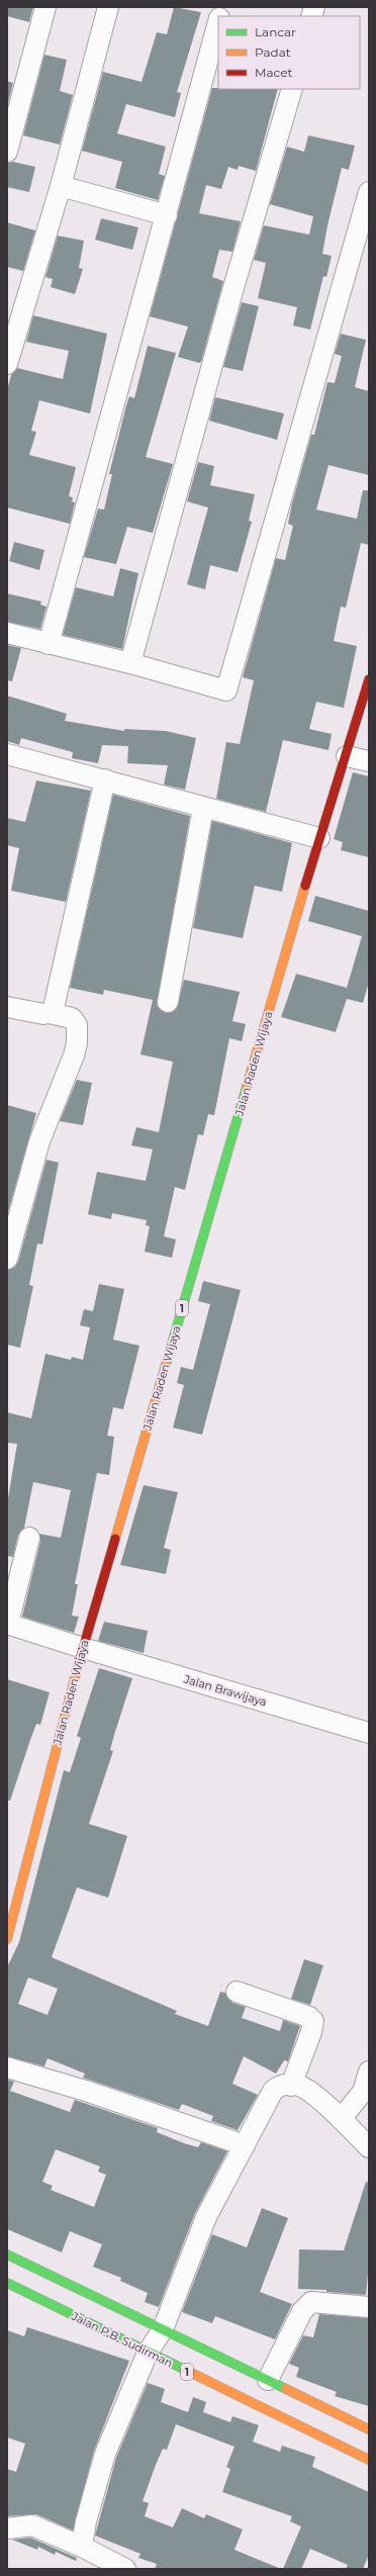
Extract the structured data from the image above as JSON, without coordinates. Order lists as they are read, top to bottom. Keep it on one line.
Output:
{"streets":{"highway":["Jalan Raden Wijaya","1","Jalan P.B. Sudirman"],"street":["Jalan Brawijaya"]},"crossings":[["Jalan Raden Wijaya","Jalan Brawijaya"]],"legend":["Lancar","Padat","Macet"]}
